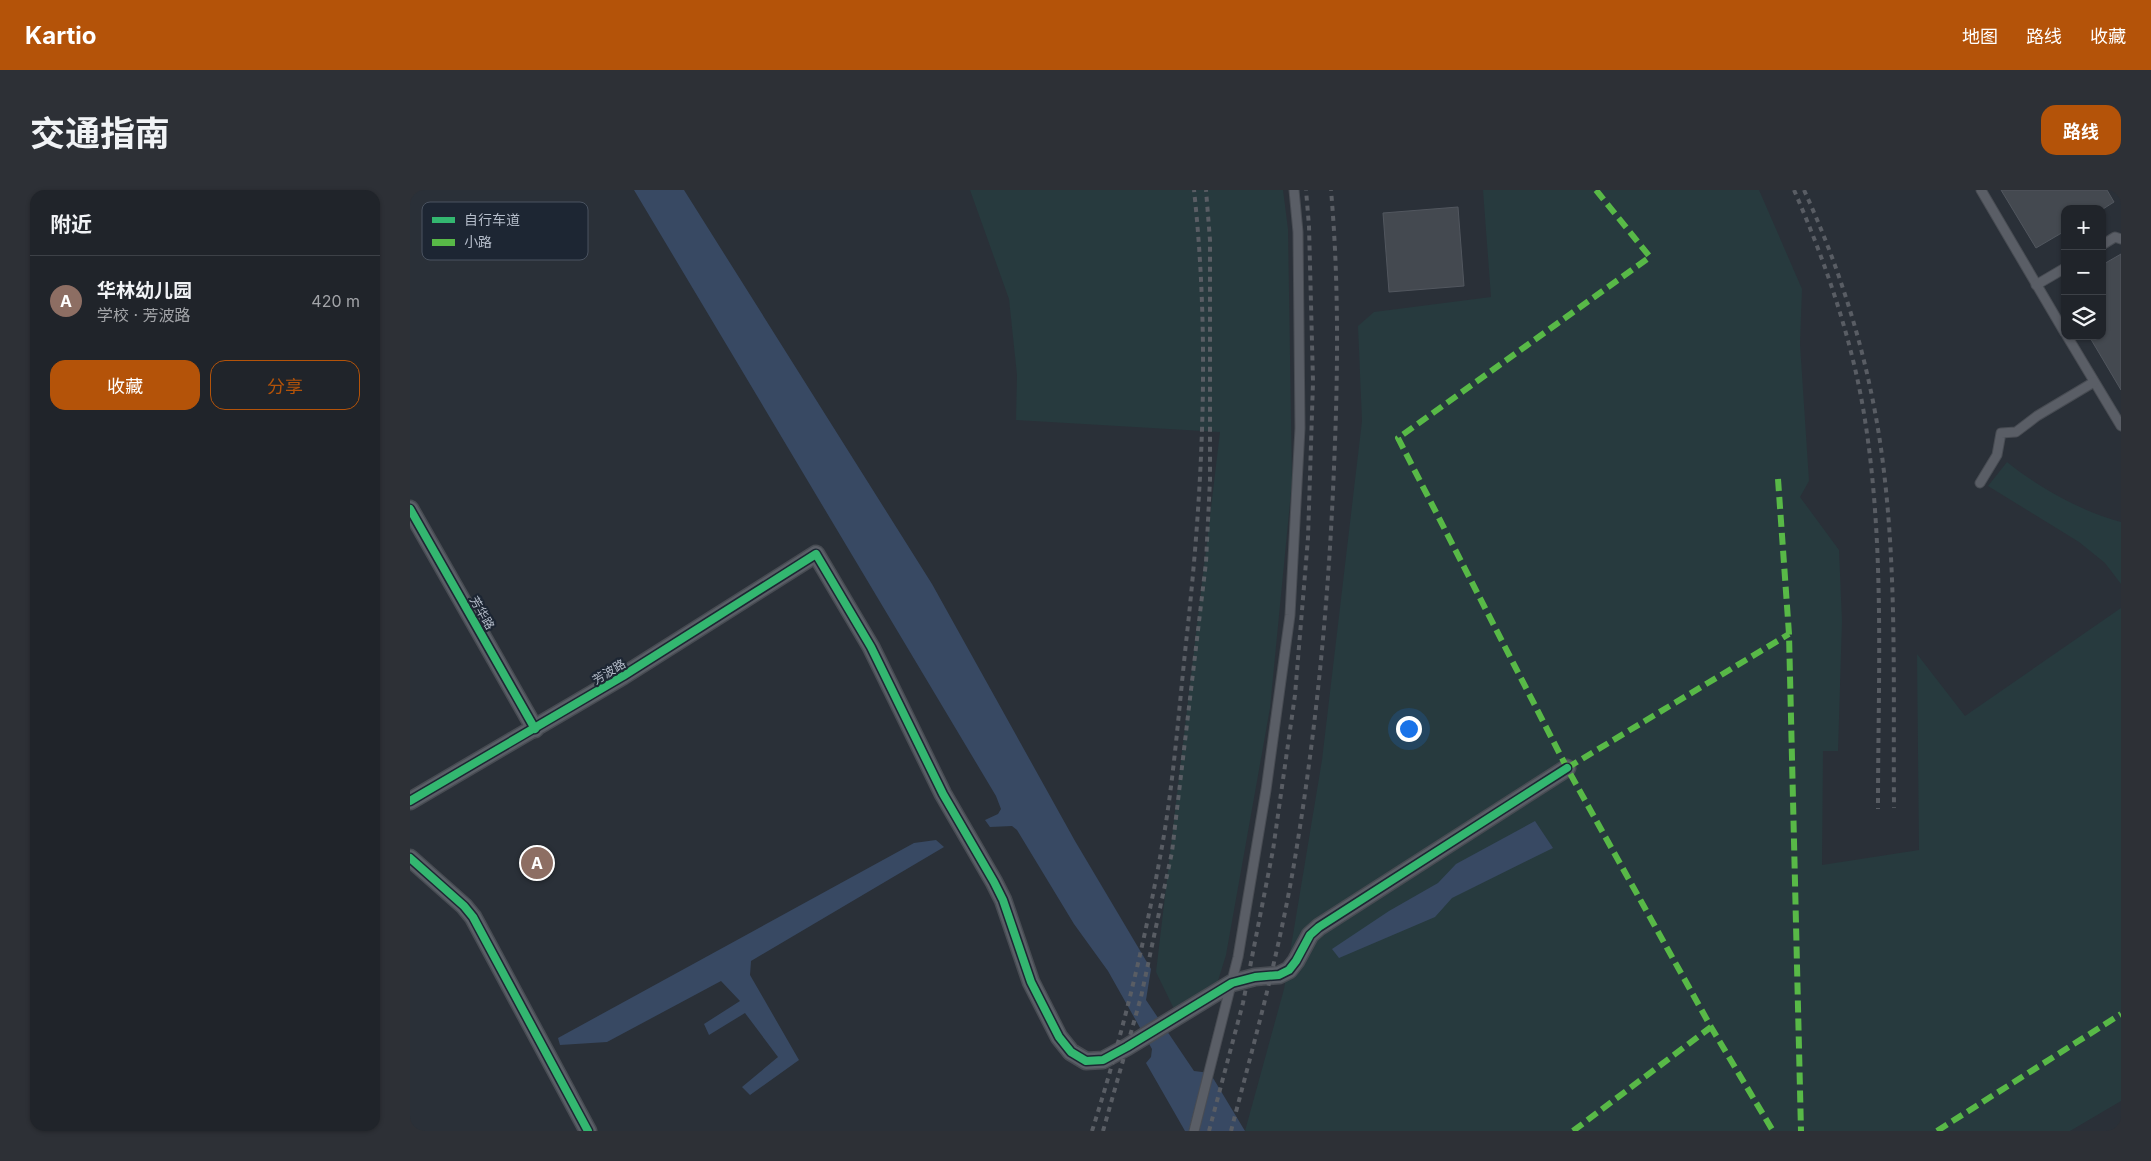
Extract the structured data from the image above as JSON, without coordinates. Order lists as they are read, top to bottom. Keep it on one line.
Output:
{"streets":{"street":["芳华路","芳波路"]},"crossings":[["芳华路","芳波路"]],"legend":["自行车道","小路"],"page":{"header":"Kartio","nav":["地图","路线","收藏"],"title":"交通指南","buttons":["路线",["收藏","分享"]],"heading":"附近","map_buttons":["+","−"],"list":[{"mark":"A","name":"华林幼儿园","note":"学校 · 芳波路","value":"420 m"}],"pins":"A"}}
